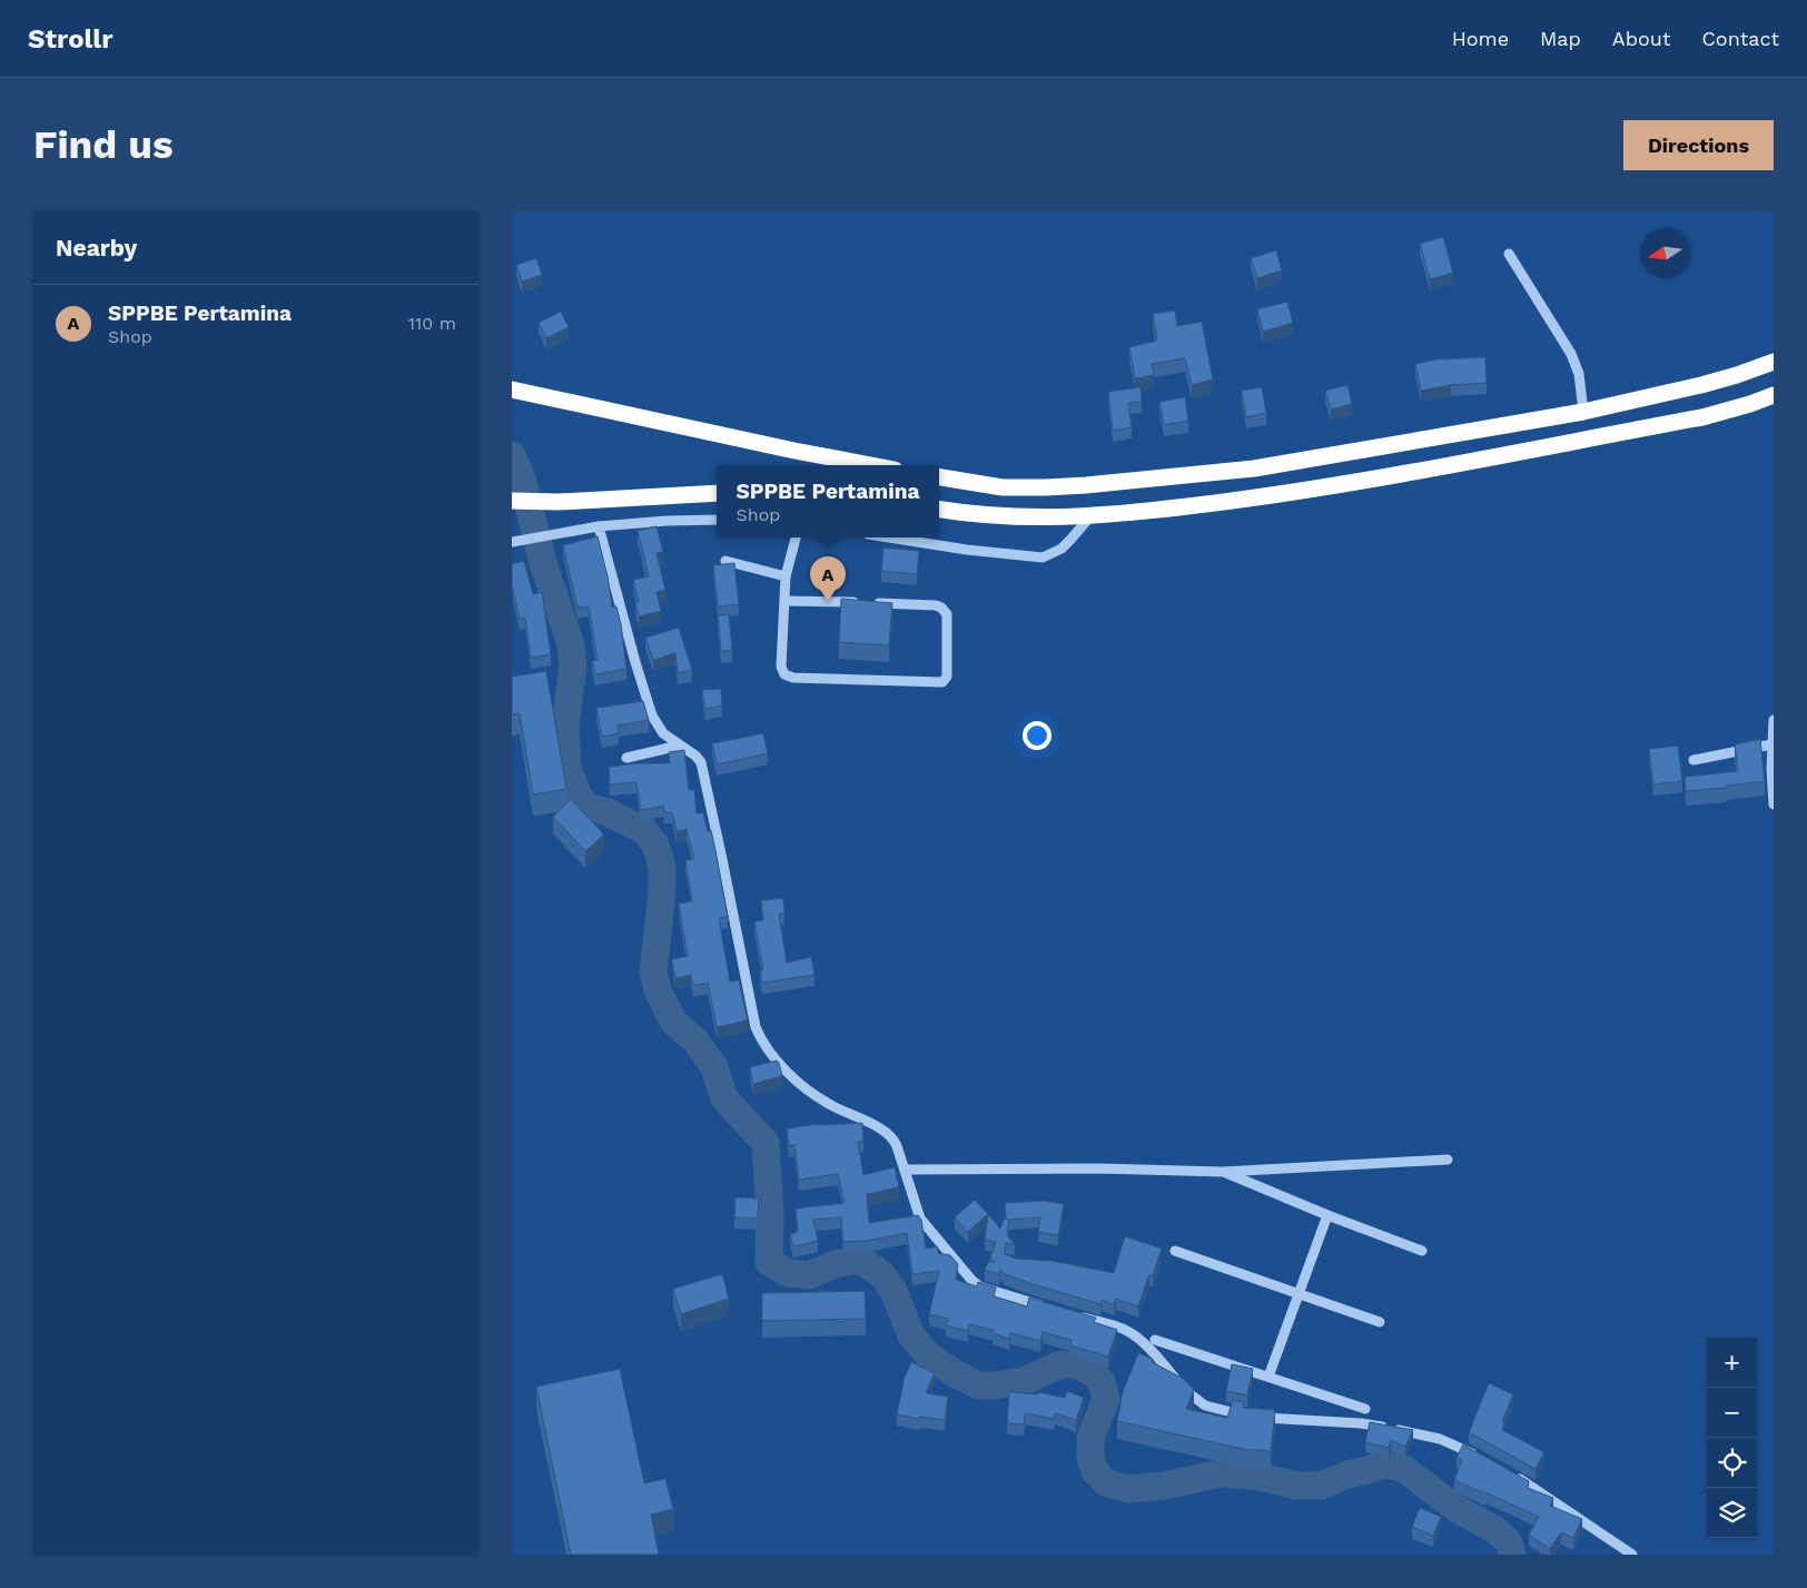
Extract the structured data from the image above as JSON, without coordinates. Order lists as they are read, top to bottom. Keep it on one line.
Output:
{"north":"left","page":{"header":"Strollr","nav":["Home","Map","About","Contact"],"buttons":"Directions","title":"Find us","heading":"Nearby","list":[{"mark":"A","name":"SPPBE Pertamina","note":"Shop","value":"110 m"}],"popup":["SPPBE Pertamina","Shop"],"pins":"A","map_buttons":["+","−"]}}
